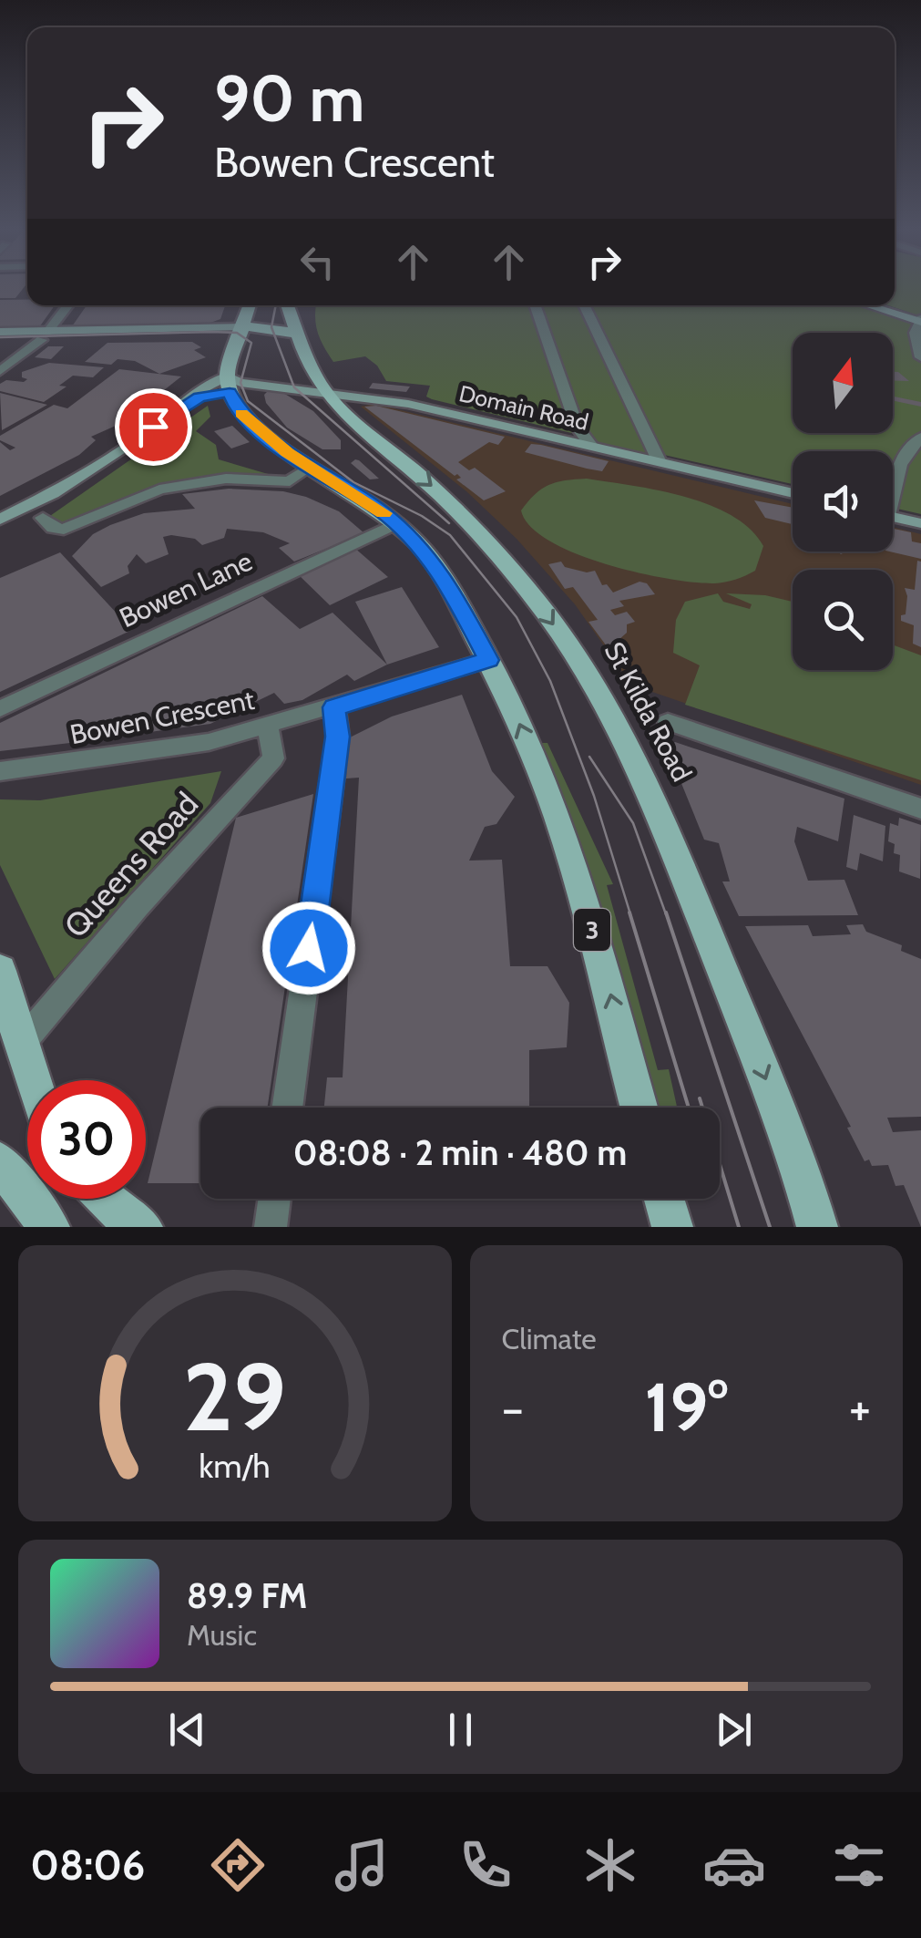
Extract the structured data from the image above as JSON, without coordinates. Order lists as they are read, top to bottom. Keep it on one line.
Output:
{"streets":{"main road":["St Kilda Road","3"],"street":["Domain Road","Bowen Lane","Bowen Crescent","Queens Road"]},"crossings":[["Domain Road","St Kilda Road"],["Domain Road","3"],["Bowen Lane","3"],["Bowen Crescent","Queens Road"],["Bowen Crescent","3"]],"north":"top","page":{"turn":["90 m","Bowen Crescent"],"limit":"30","trip":"08:08 · 2 min · 480 m","tile":"Climate","heat":["−","19°","+"],"song":["89.9 FM","Music"],"tabs":"08:06","gauge":["29","km/h"]}}
